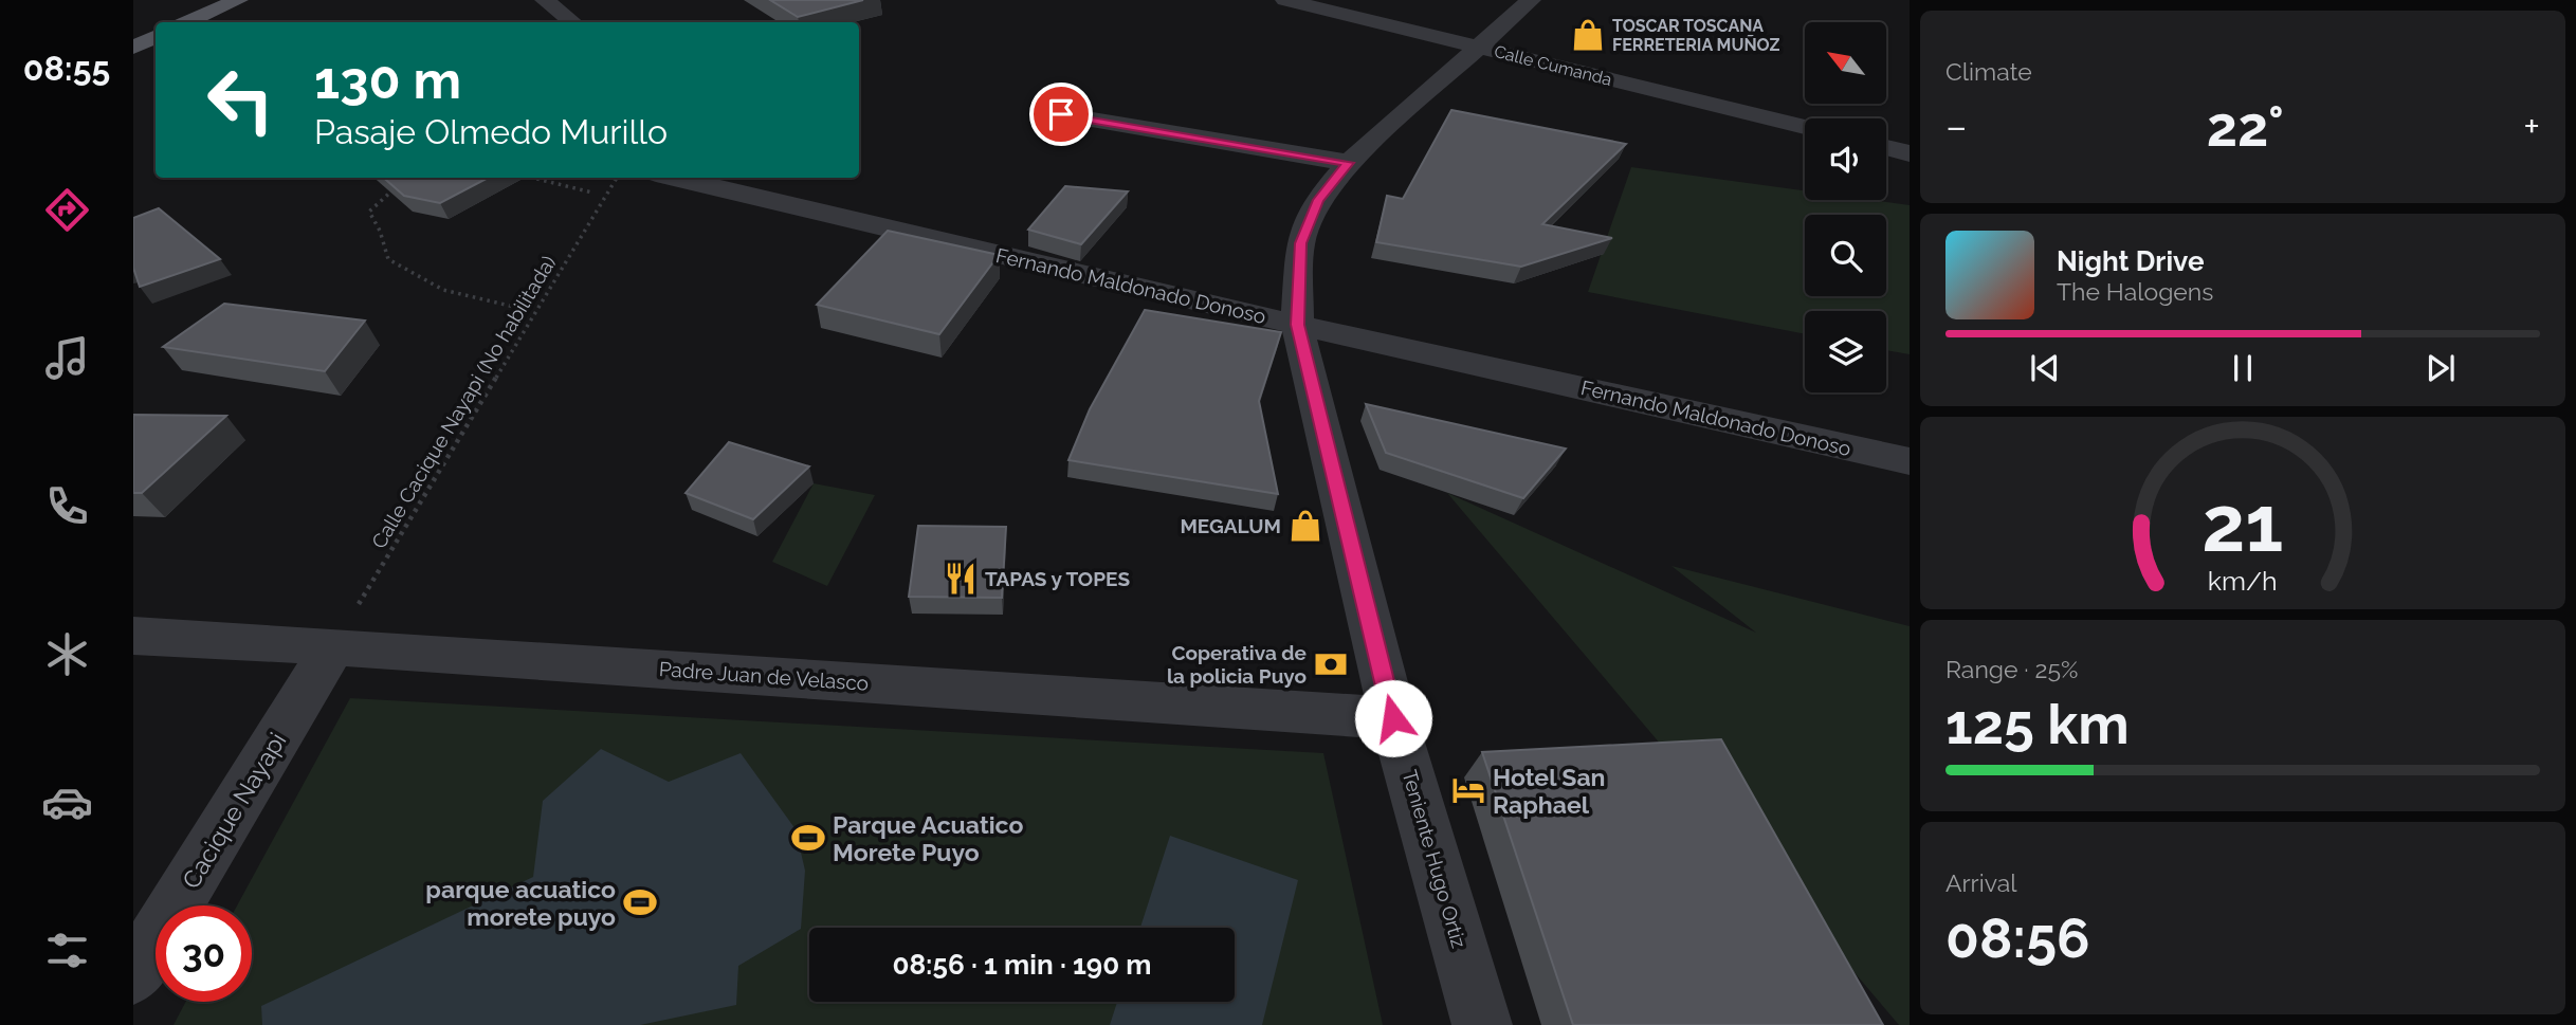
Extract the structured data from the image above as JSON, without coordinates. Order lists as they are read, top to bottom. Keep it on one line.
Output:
{"streets":{"street":["Calle Cumanda","Fernando Maldonado Donoso","Padre Juan de Velasco","Cacique Nayapi","Teniente Hugo Ortiz"],"path":["Calle Cacique Nayapi (No habilitada)"]},"crossings":[["Calle Cumanda","Teniente Hugo Ortiz"],["Fernando Maldonado Donoso","Teniente Hugo Ortiz"],["Calle Cacique Nayapi (No habilitada)","Padre Juan de Velasco"],["Calle Cacique Nayapi (No habilitada)","Cacique Nayapi"],["Padre Juan de Velasco","Cacique Nayapi"],["Padre Juan de Velasco","Teniente Hugo Ortiz"]],"places":{"shop":["TOSCAR TOSCANA FERRETERIA MUÑOZ","MEGALUM"],"restaurant":["TAPAS y TOPES"],"bank":["Coperativa de la policia Puyo"],"hotel":["Hotel San Raphael"],"sports":["Parque Acuatico Morete Puyo","parque acuatico morete puyo"]},"north":"top left","page":{"tabs":"08:55","tile":["Climate",["Range · 25%","125 km"],["Arrival","08:56"]],"turn":["130 m","Pasaje Olmedo Murillo"],"heat":["−","22°","+"],"song":["Night Drive","The Halogens"],"limit":"30","trip":"08:56 · 1 min · 190 m","gauge":["21","km/h"]}}
